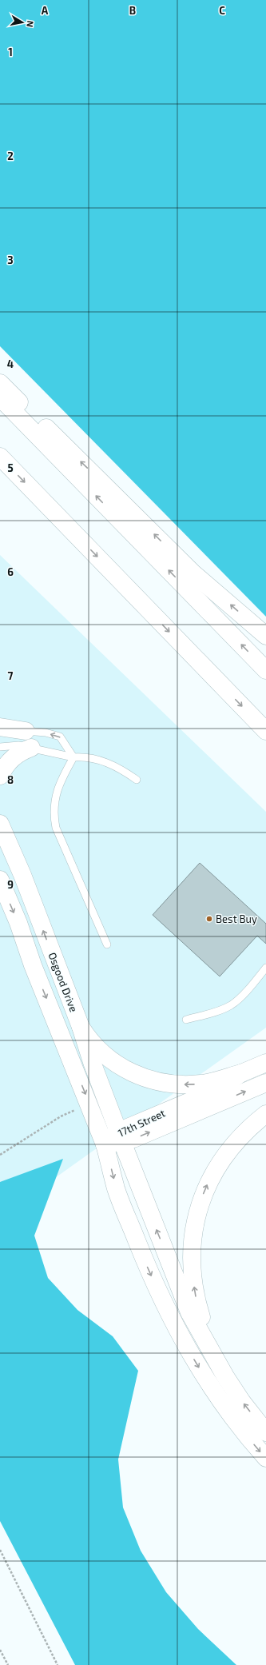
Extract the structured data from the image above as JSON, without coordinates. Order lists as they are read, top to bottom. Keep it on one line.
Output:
{"streets":{"main road":["Osgood Drive","17th Street"]},"crossings":[["Osgood Drive","17th Street"]],"places":["Best Buy"],"north":"right","grid":{"columns":["A","B","C"],"rows":["1","2","3","4","5","6","7","8","9"]}}
